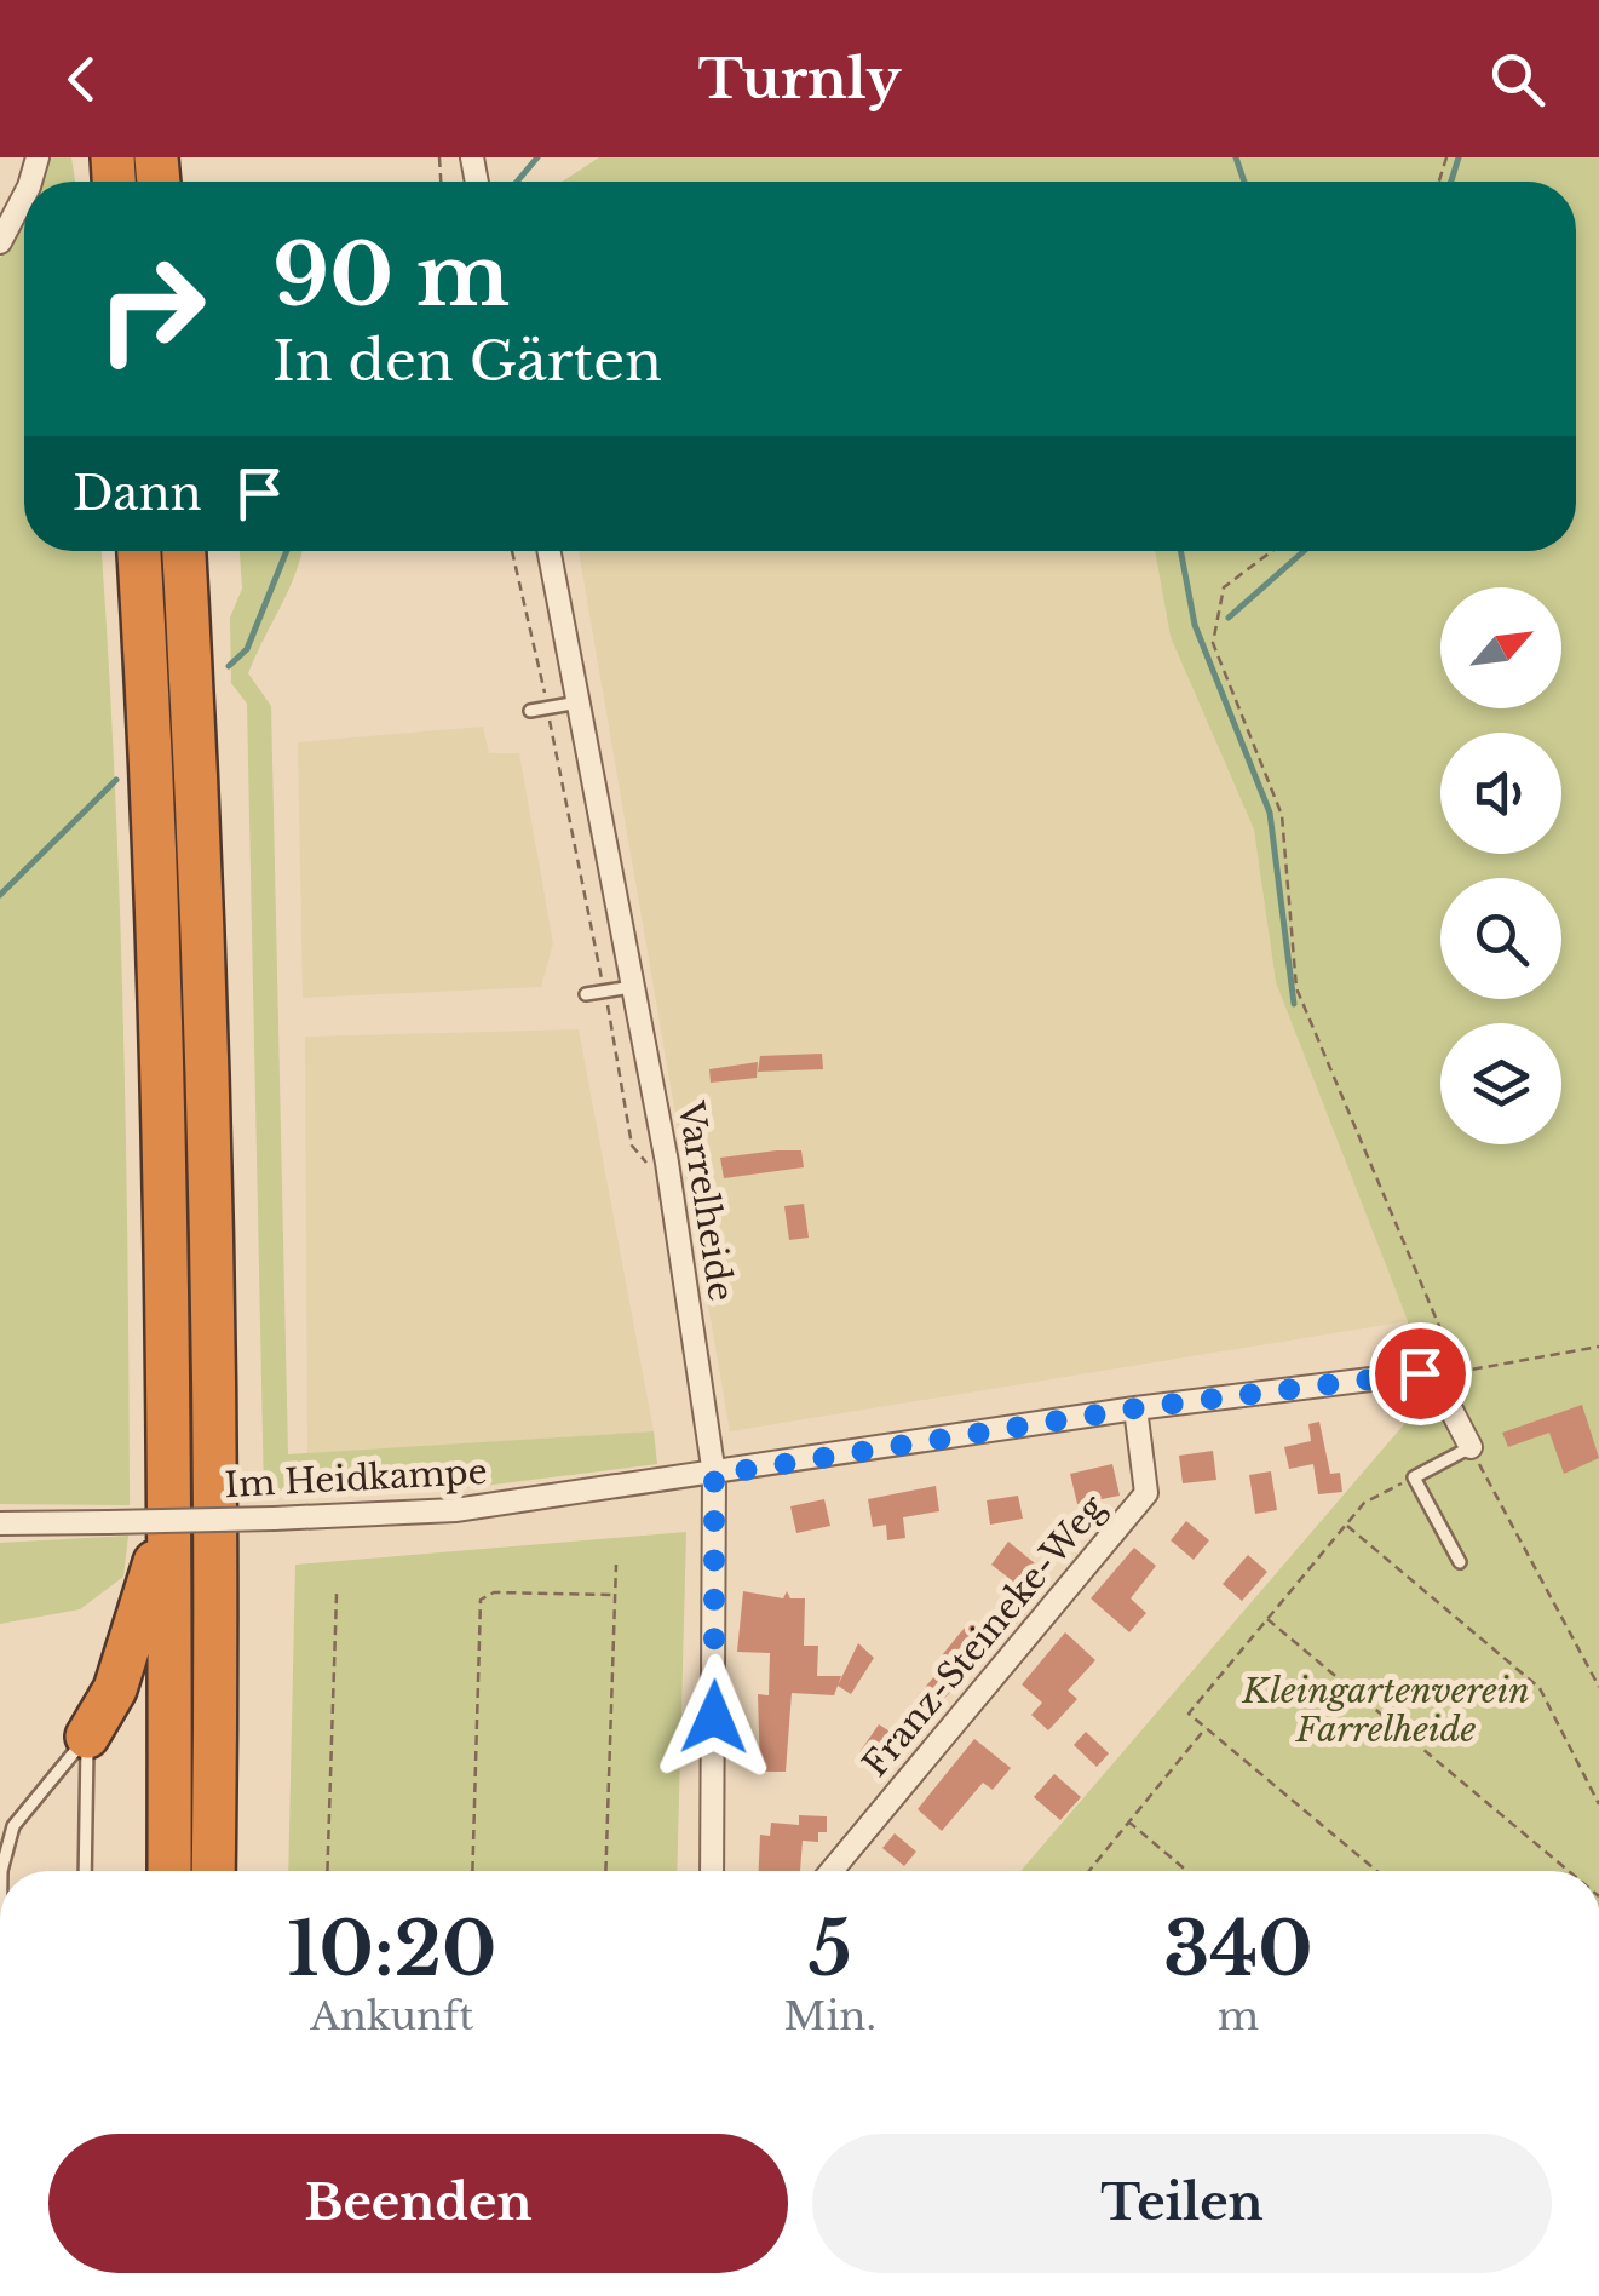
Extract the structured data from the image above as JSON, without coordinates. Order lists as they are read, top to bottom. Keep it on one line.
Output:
{"streets":{"street":["Varrelheide","Im Heidkampe","Franz-Steineke-Weg"]},"crossings":[["Varrelheide","Im Heidkampe"],["Im Heidkampe","Franz-Steineke-Weg"]],"parks":["Kleingartenverein Farrelheide"],"north":"top right","page":{"header":"Turnly","turn":["90 m","In den Gärten"],"then":"Dann","eta":["10:20","Ankunft","5","Min.","340","m"],"buttons":["Beenden","Teilen"]}}
